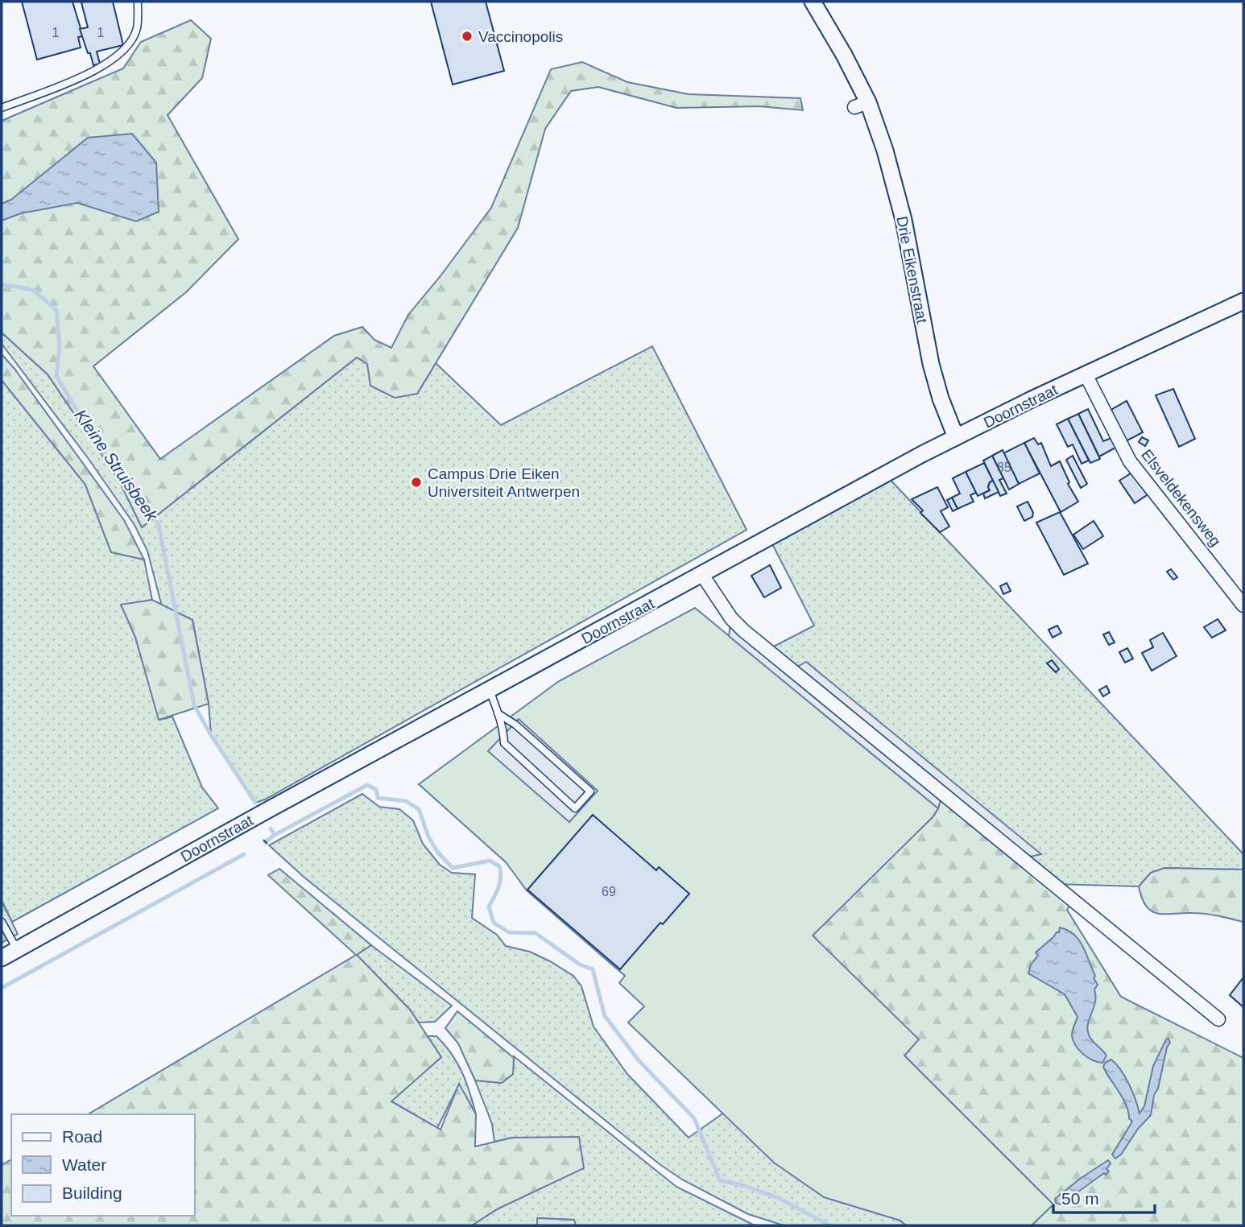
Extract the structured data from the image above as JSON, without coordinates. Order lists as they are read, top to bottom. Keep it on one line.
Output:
{"streets":{"street":["Drie Eikenstraat","Doornstraat","Elsveldekensweg"]},"crossings":[["Drie Eikenstraat","Doornstraat"],["Doornstraat","Elsveldekensweg"]],"water":["Kleine Struisbeek"],"places":["Vaccinopolis","Campus Drie Eiken Universiteit Antwerpen"],"house_numbers":["1","1","85","69"],"legend":["Road","Water","Building"],"scale_bar":"50 m"}
